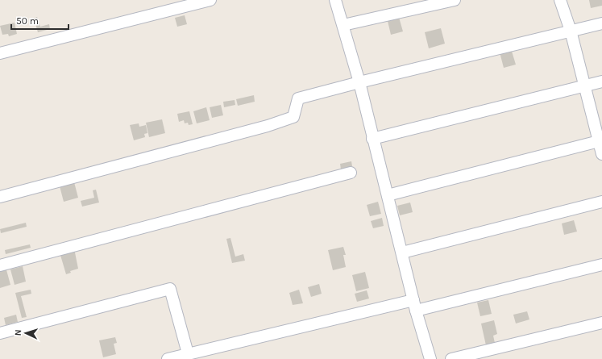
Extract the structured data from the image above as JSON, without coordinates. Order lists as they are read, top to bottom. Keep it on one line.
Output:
{"scale_bar":"50 m","north":"left"}
